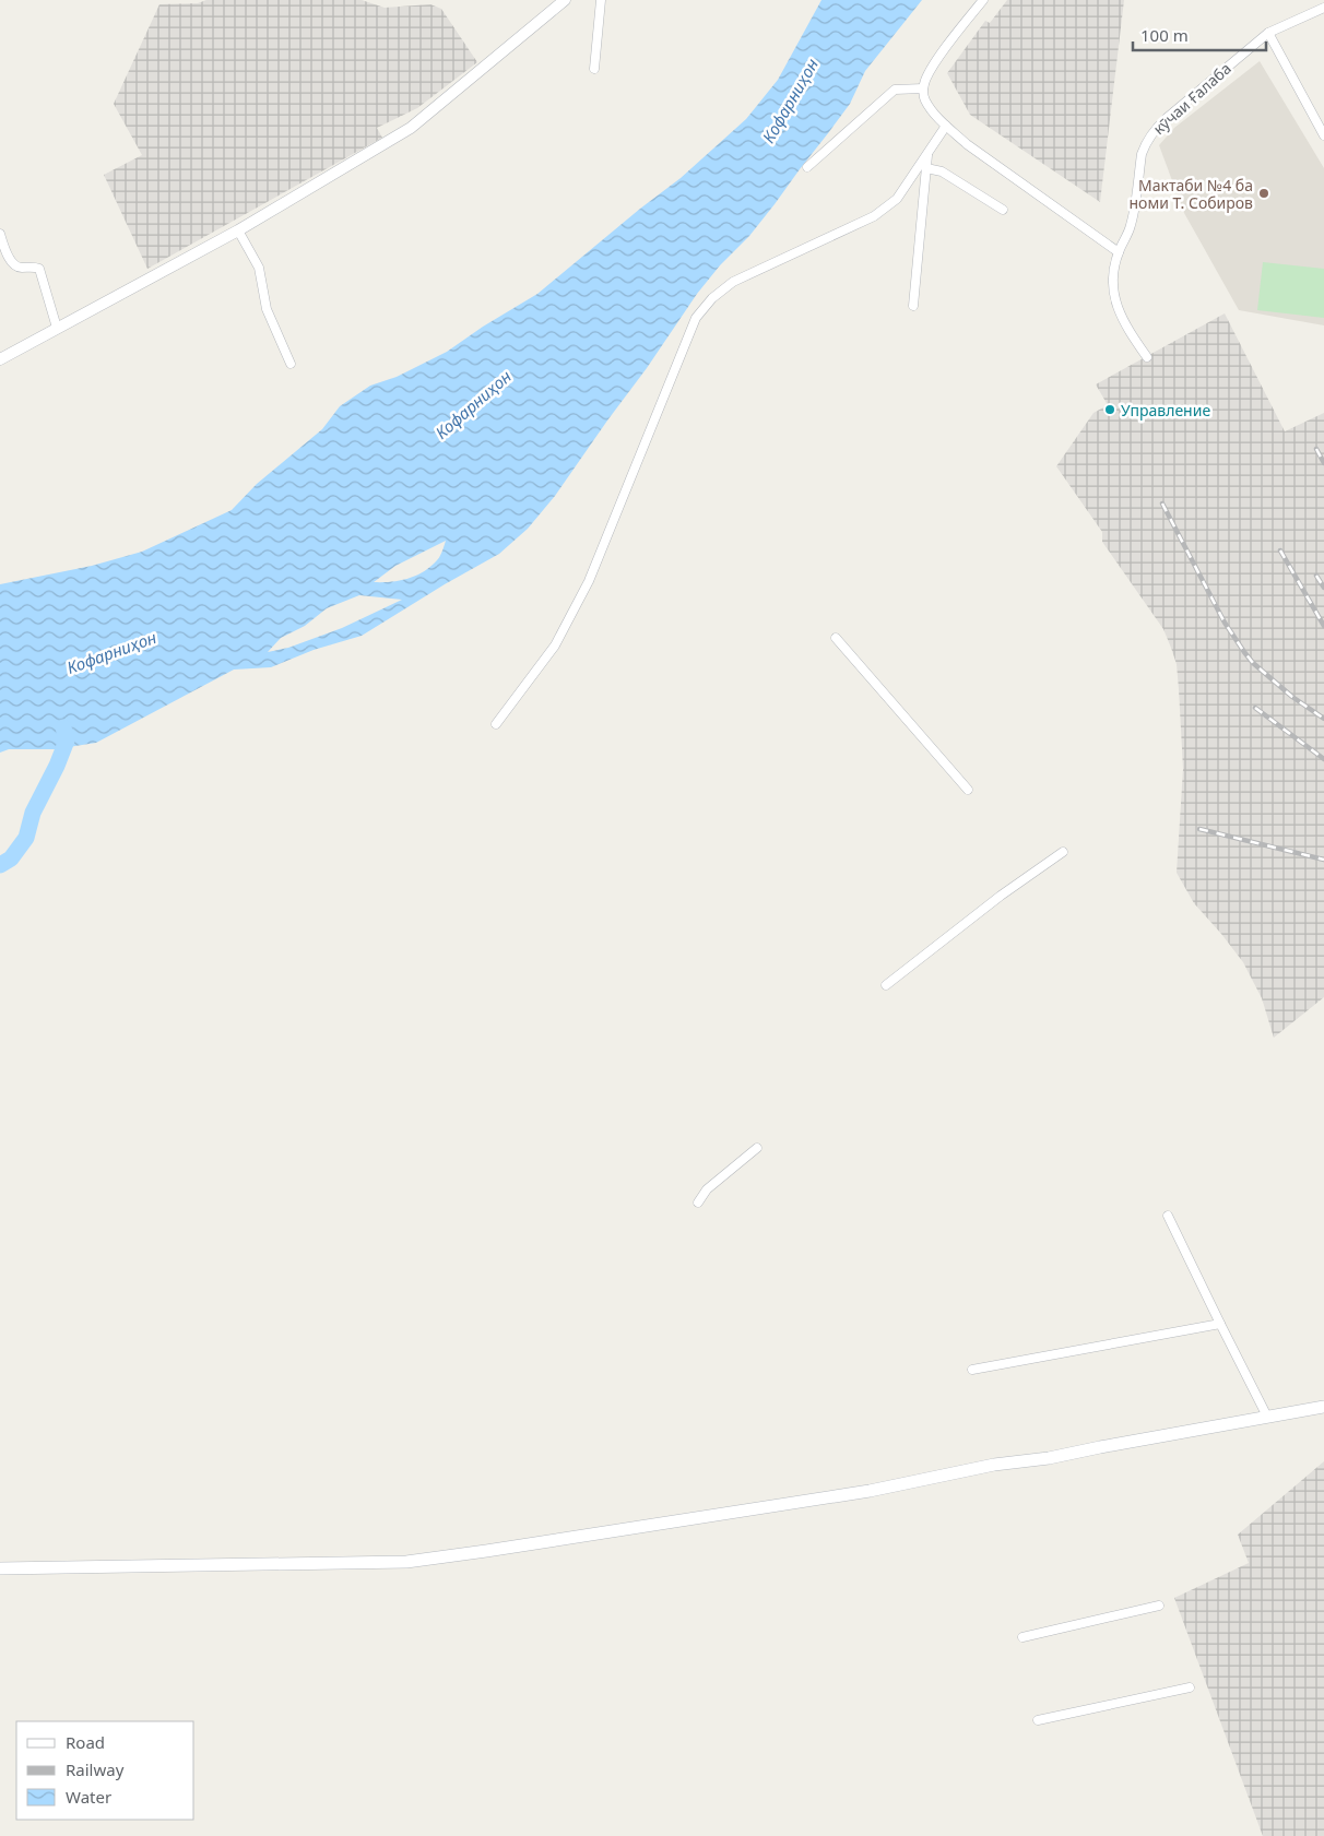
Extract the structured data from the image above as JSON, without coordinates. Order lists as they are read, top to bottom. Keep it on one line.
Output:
{"streets":{"street":["кӯчаи Ғалаба"]},"water":["Кофарниҳон"],"places":["Мактаби №4 ба номи Т. Собиров","Управление"],"legend":["Road","Railway","Water"],"scale_bar":"100 m"}
